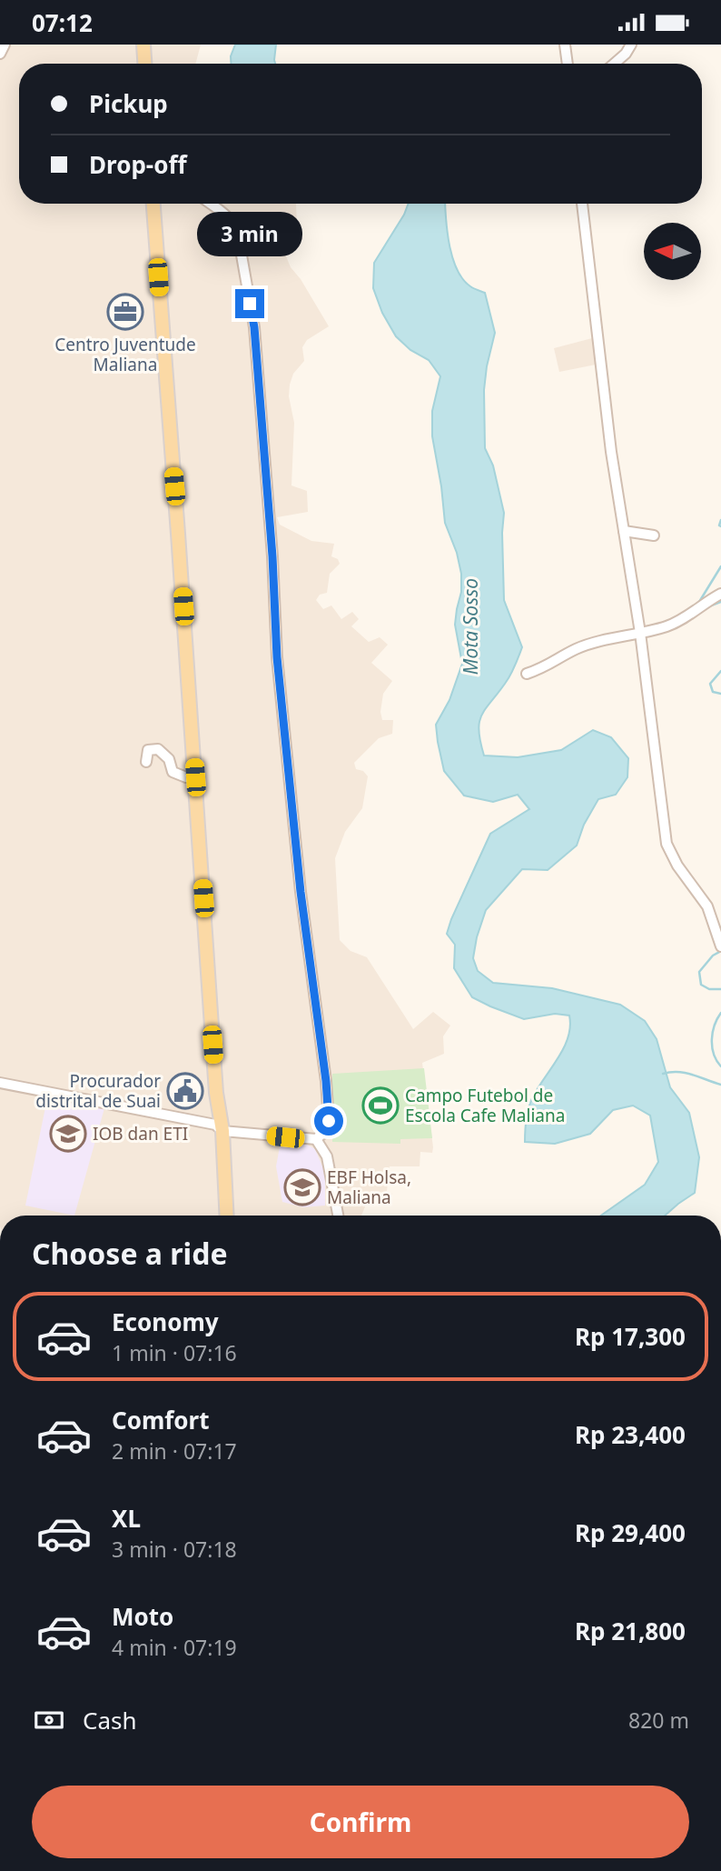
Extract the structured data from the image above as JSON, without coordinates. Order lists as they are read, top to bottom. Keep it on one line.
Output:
{"water":["Mota Sosso"],"places":{"office":["Centro Juventude Maliana"],"public building":["Procurador distrital de Suai"],"sports":["Campo Futebol de Escola Cafe Maliana"],"school or university":["IOB dan ETI","EBF Holsa, Maliana"]},"north":"left","page":{"status":"07:12","banner":["Pickup","Drop-off"],"bubble":"3 min","heading":"Choose a ride","list":[{"name":"Economy","note":"1 min · 07:16","value":"Rp 17,300"},{"name":"Comfort","note":"2 min · 07:17","value":"Rp 23,400"},{"name":"XL","note":"3 min · 07:18","value":"Rp 29,400"},{"name":"Moto","note":"4 min · 07:19","value":"Rp 21,800"}],"pay":["Cash","820 m"],"buttons":"Confirm"}}
